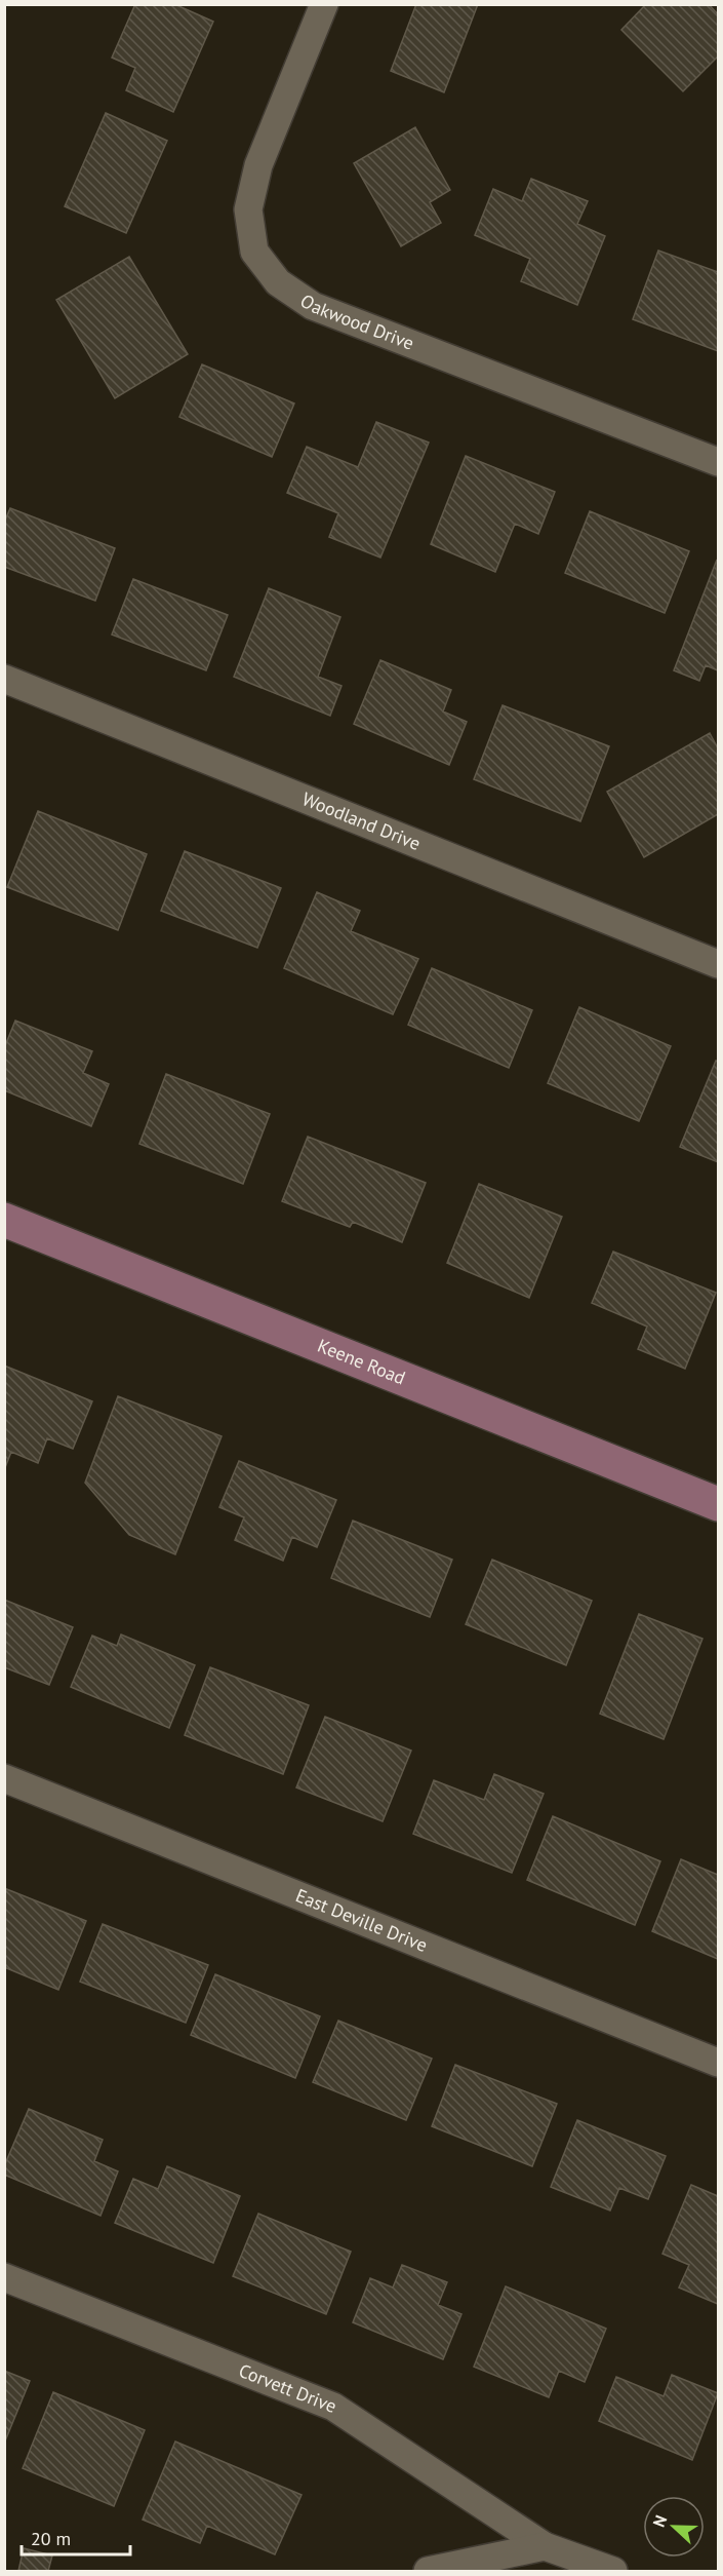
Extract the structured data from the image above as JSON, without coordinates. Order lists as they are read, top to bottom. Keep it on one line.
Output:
{"streets":{"main road":["Keene Road"],"street":["Oakwood Drive","Woodland Drive","East Deville Drive","Corvett Drive"]},"scale_bar":"20 m","north":"left"}
